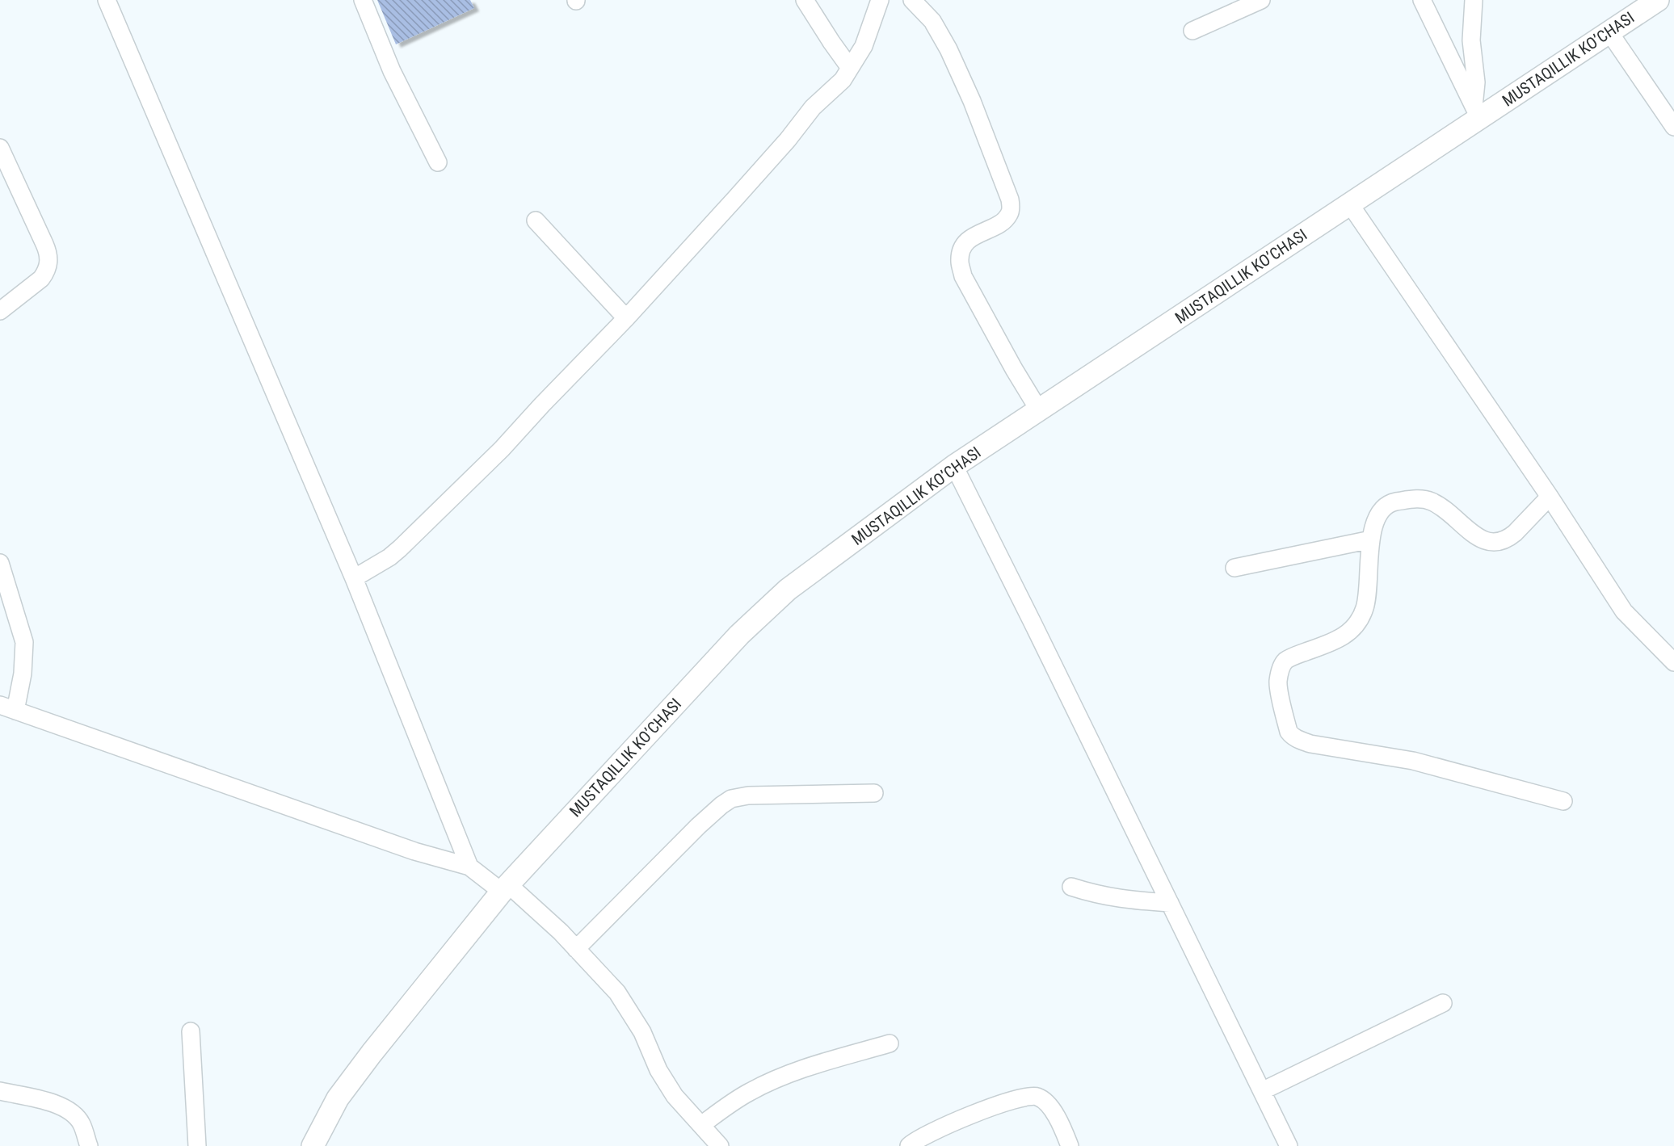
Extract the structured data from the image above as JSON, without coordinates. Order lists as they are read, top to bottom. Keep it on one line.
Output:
{"streets":{"main road":["MUSTAQILLIK KO’CHASI"]}}
